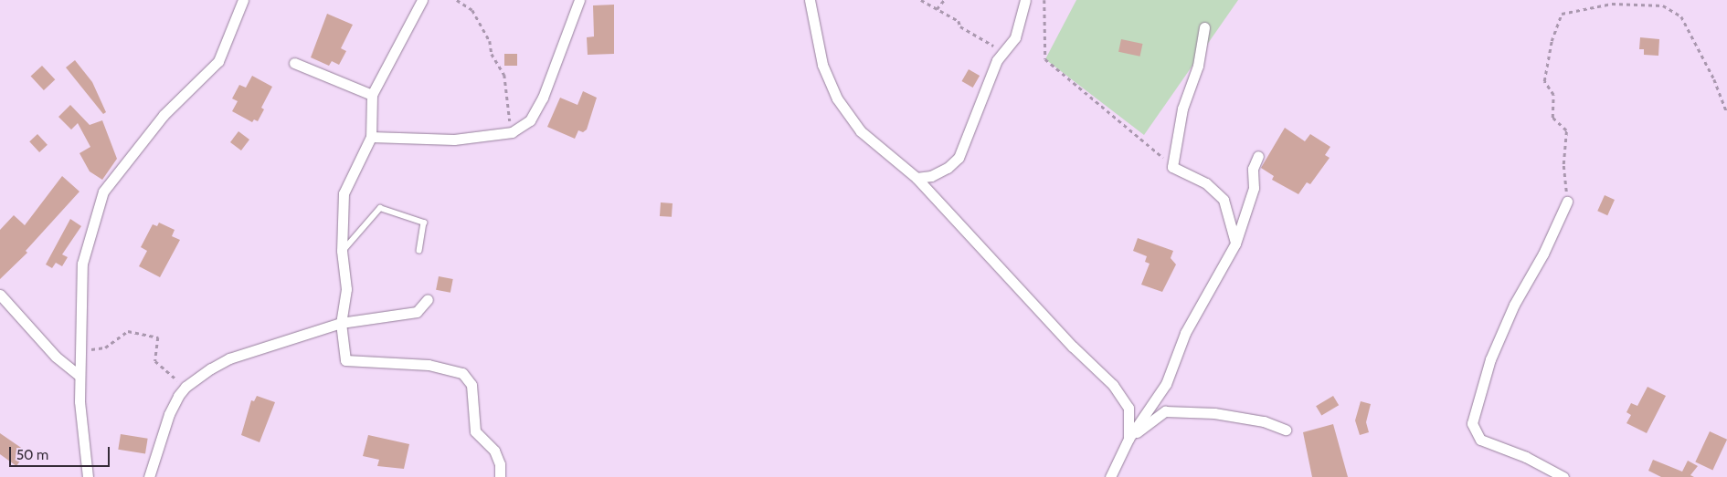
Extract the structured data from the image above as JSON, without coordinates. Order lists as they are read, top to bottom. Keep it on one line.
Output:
{"scale_bar":"50 m"}
